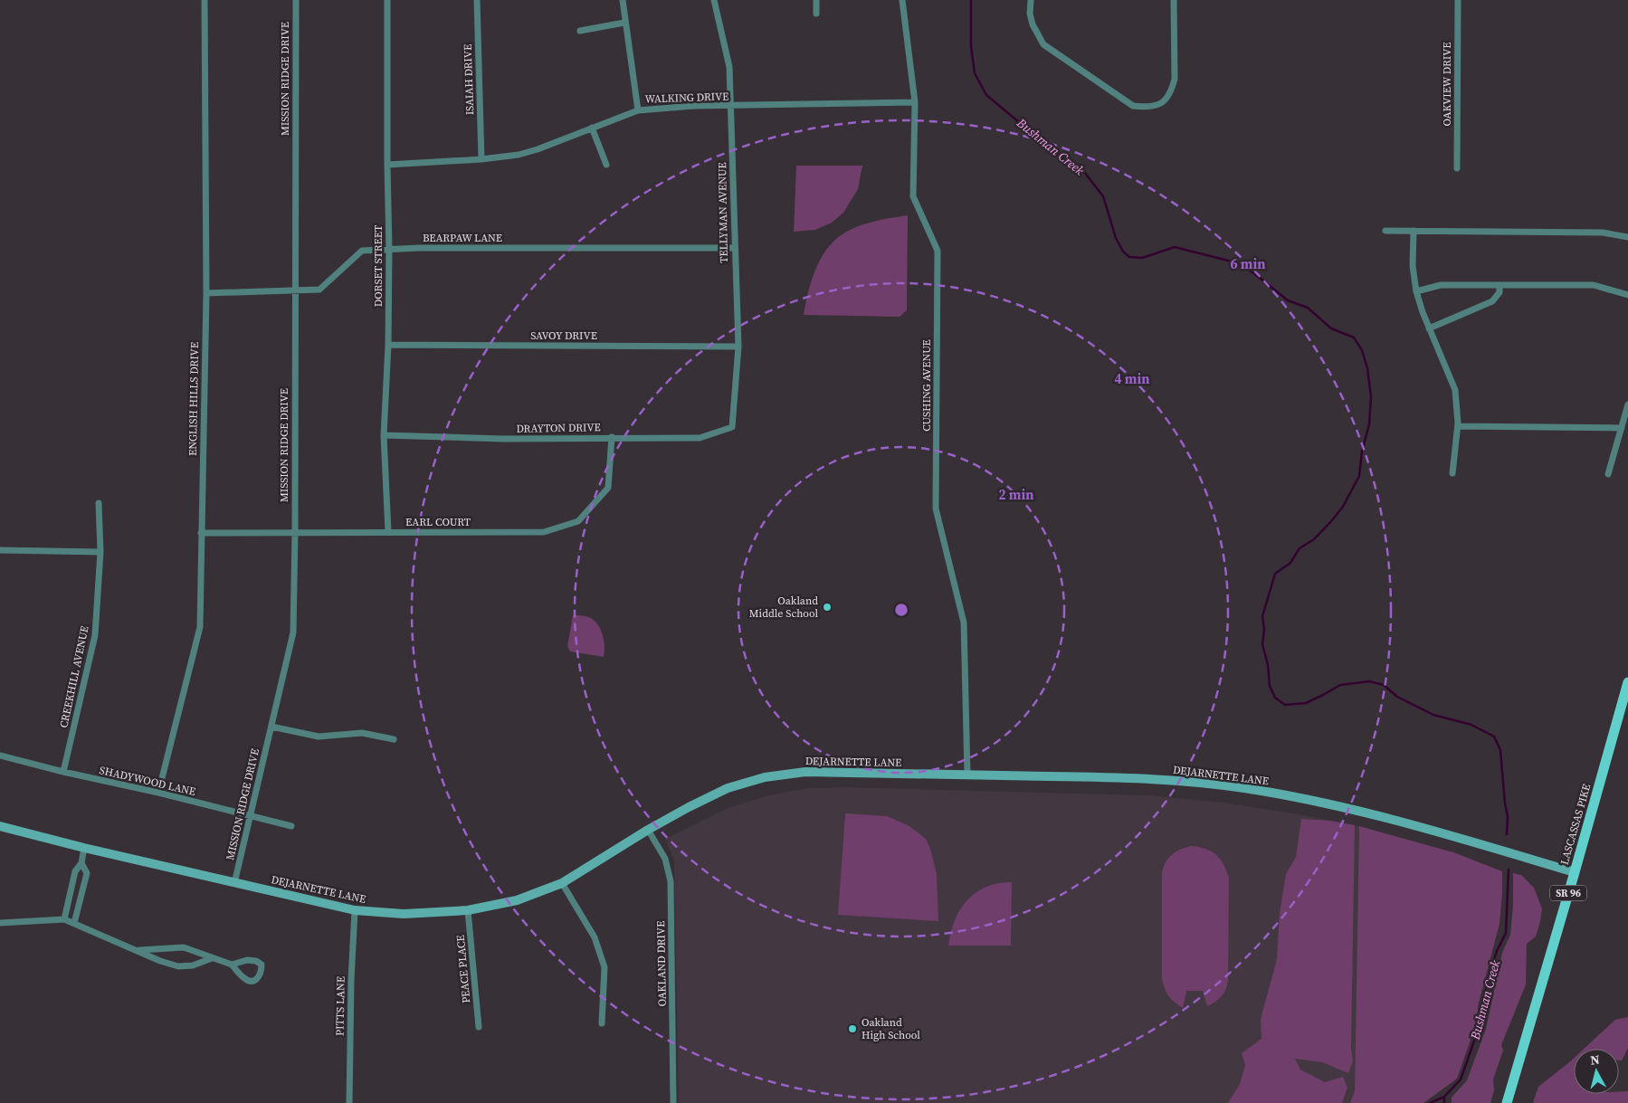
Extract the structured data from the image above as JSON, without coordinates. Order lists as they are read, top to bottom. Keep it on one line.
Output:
{"streets":{"main road":["DEJARNETTE LANE","LASCASSAS PIKE","SR 96"],"street":["MISSION RIDGE DRIVE","ISAIAH DRIVE","OAKVIEW DRIVE","WALKING DRIVE","TELLYMAN AVENUE","BEARPAW LANE","DORSET STREET","SAVOY DRIVE","CUSHING AVENUE","ENGLISH HILLS DRIVE","DRAYTON DRIVE","EARL COURT","CREEKHILL AVENUE","SHADYWOOD LANE","OAKLAND DRIVE","PEACE PLACE","PITTS LANE"]},"crossings":[["MISSION RIDGE DRIVE","BEARPAW LANE"],["MISSION RIDGE DRIVE","EARL COURT"],["MISSION RIDGE DRIVE","DEJARNETTE LANE"],["MISSION RIDGE DRIVE","SHADYWOOD LANE"],["ISAIAH DRIVE","WALKING DRIVE"],["WALKING DRIVE","TELLYMAN AVENUE"],["WALKING DRIVE","DORSET STREET"],["WALKING DRIVE","CUSHING AVENUE"],["TELLYMAN AVENUE","BEARPAW LANE"],["TELLYMAN AVENUE","SAVOY DRIVE"],["TELLYMAN AVENUE","DRAYTON DRIVE"],["BEARPAW LANE","DORSET STREET"],["BEARPAW LANE","ENGLISH HILLS DRIVE"],["DORSET STREET","SAVOY DRIVE"],["DORSET STREET","DRAYTON DRIVE"],["DORSET STREET","EARL COURT"],["CUSHING AVENUE","DEJARNETTE LANE"],["ENGLISH HILLS DRIVE","EARL COURT"],["ENGLISH HILLS DRIVE","SHADYWOOD LANE"],["DRAYTON DRIVE","EARL COURT"],["CREEKHILL AVENUE","SHADYWOOD LANE"],["DEJARNETTE LANE","LASCASSAS PIKE"],["DEJARNETTE LANE","OAKLAND DRIVE"],["DEJARNETTE LANE","PEACE PLACE"],["DEJARNETTE LANE","PITTS LANE"]],"water":["Bushman Creek"],"places":["Oakland Middle School","Oakland High School"],"north":"top","rings":["6 min","4 min","2 min"]}
